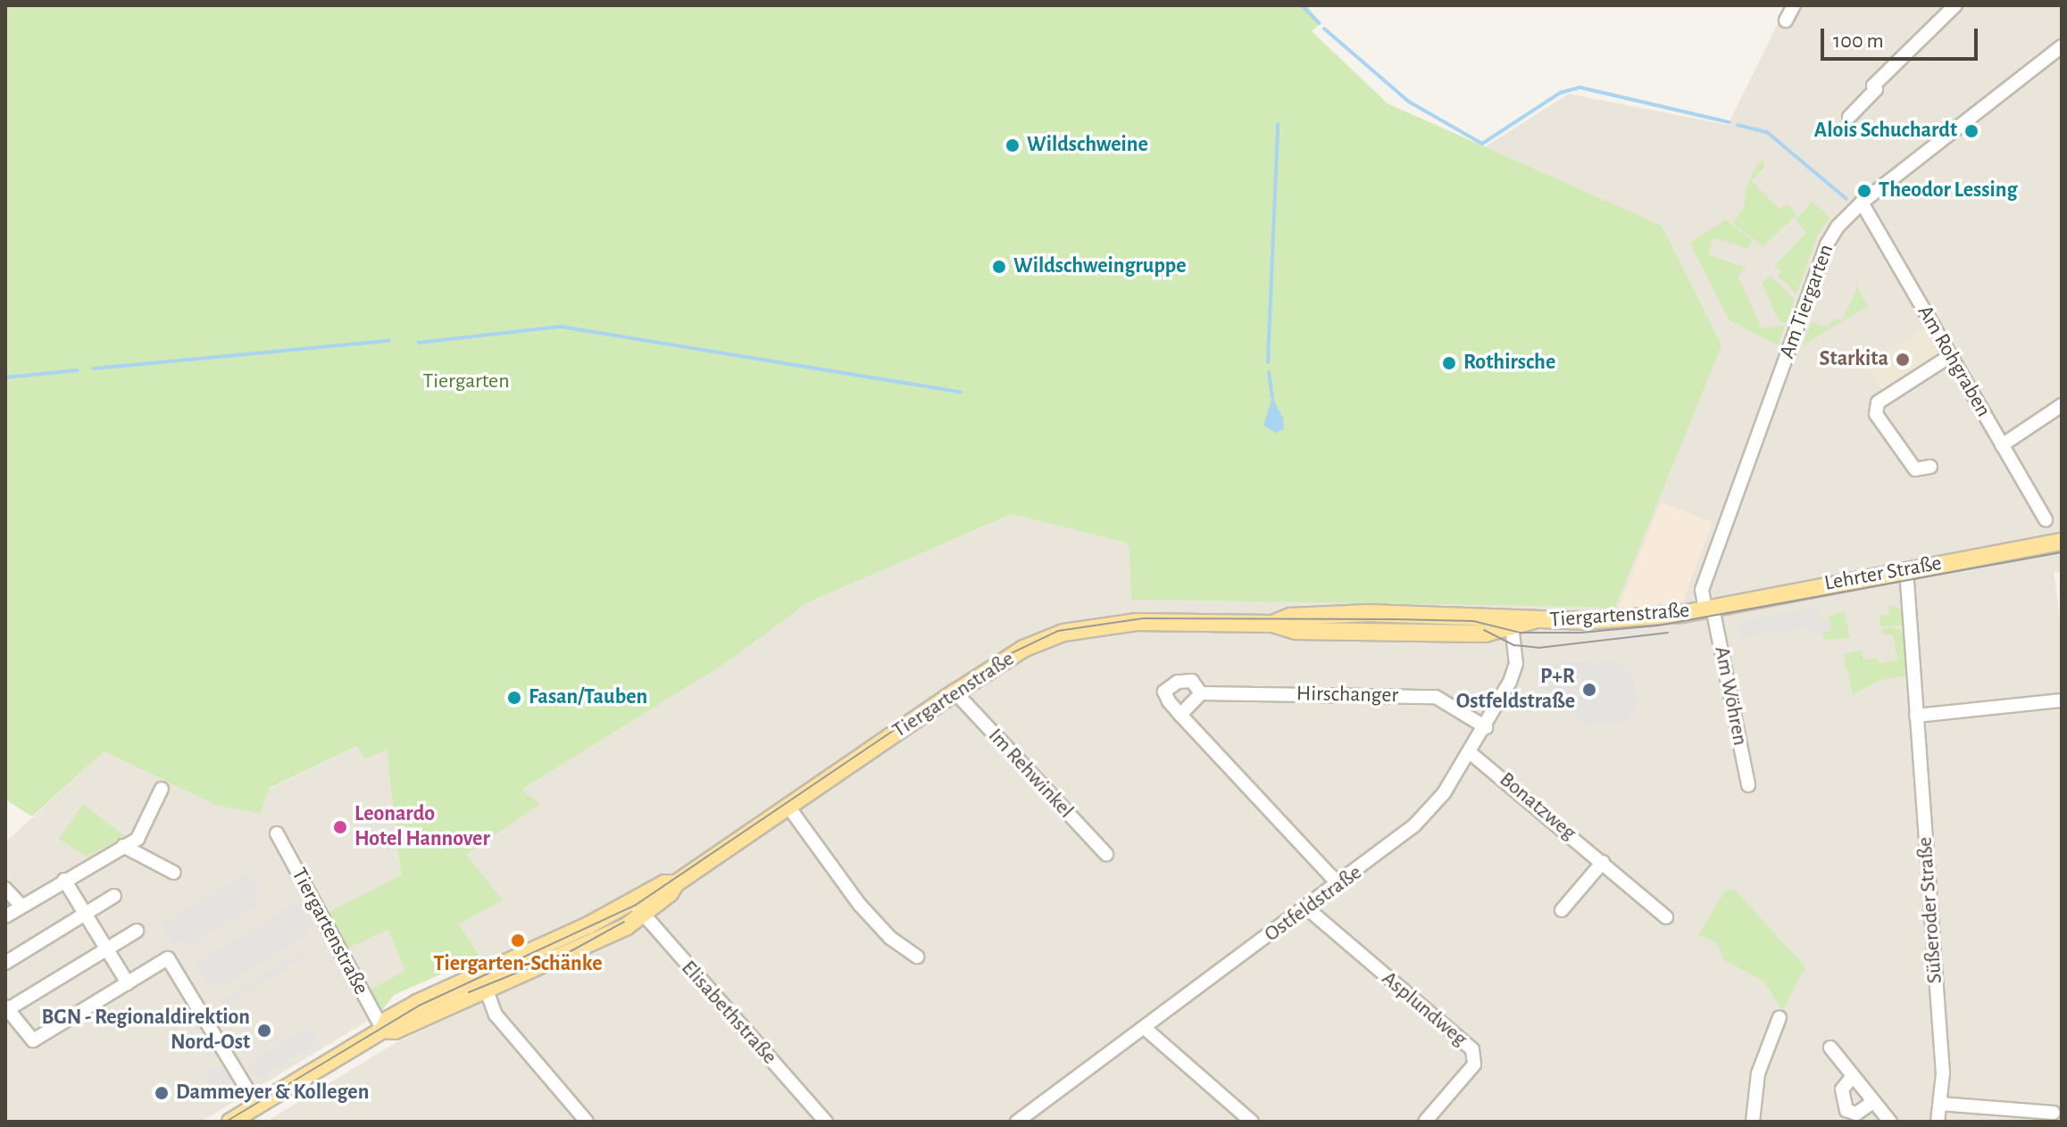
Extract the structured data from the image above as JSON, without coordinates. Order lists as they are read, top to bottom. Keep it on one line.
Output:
{"streets":{"main road":["Lehrter Straße","Tiergartenstraße"],"street":["Am Tiergarten","Am Rohgraben","Hirschanger","Am Wöhren","Im Rehwinkel","Bonatzweg","Ostfeldstraße","Süßeroder Straße","Asplundweg","Elisabethstraße"]},"crossings":[["Am Tiergarten","Am Rohgraben"],["Am Tiergarten","Lehrter Straße"],["Am Tiergarten","Tiergartenstraße"],["Am Tiergarten","Am Wöhren"],["Lehrter Straße","Tiergartenstraße"],["Lehrter Straße","Am Wöhren"],["Lehrter Straße","Süßeroder Straße"],["Tiergartenstraße","Am Wöhren"],["Tiergartenstraße","Im Rehwinkel"],["Tiergartenstraße","Ostfeldstraße"],["Tiergartenstraße","Elisabethstraße"],["Hirschanger","Ostfeldstraße"],["Bonatzweg","Ostfeldstraße"],["Ostfeldstraße","Asplundweg"]],"parks":["Tiergarten"],"places":["Alois Schuchardt","Wildschweine","Theodor Lessing","Wildschweingruppe","Starkita","Rothirsche","P+R Ostfeldstraße","Fasan/Tauben","Leonardo Hotel Hannover","Tiergarten-Schänke","BGN - Regionaldirektion Nord-Ost","Dammeyer & Kollegen"],"scale_bar":"100 m"}
